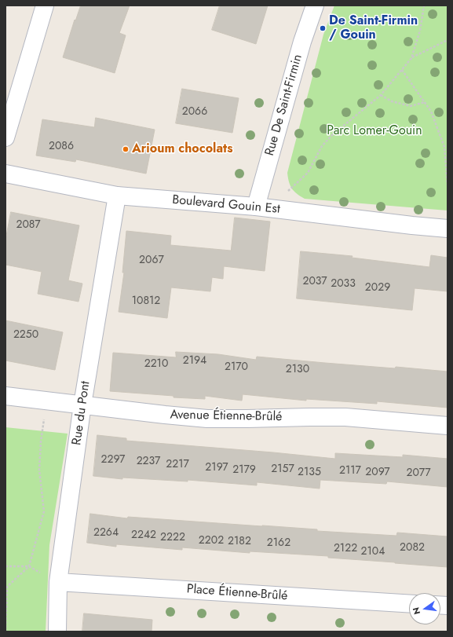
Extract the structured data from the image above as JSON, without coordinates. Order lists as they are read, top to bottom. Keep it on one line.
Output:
{"streets":{"street":["Rue De Saint-Firmin","Boulevard Gouin Est","Rue du Pont","Avenue Étienne-Brûlé","Place Étienne-Brûlé"]},"crossings":[["Rue De Saint-Firmin","Boulevard Gouin Est"],["Boulevard Gouin Est","Rue du Pont"],["Rue du Pont","Avenue Étienne-Brûlé"],["Rue du Pont","Place Étienne-Brûlé"]],"parks":["Parc Lomer-Gouin"],"places":["De Saint-Firmin / Gouin","Arioum chocolats"],"house_numbers":["2066","2086","2087","2067","2037","2033","2029","10812","2250","2194","2210","2170","2130","2297","2237","2217","2197","2157","2179","2117","2135","2097","2077","2264","2242","2222","2202","2182","2162","2082","2122","2104"],"north":"left"}
